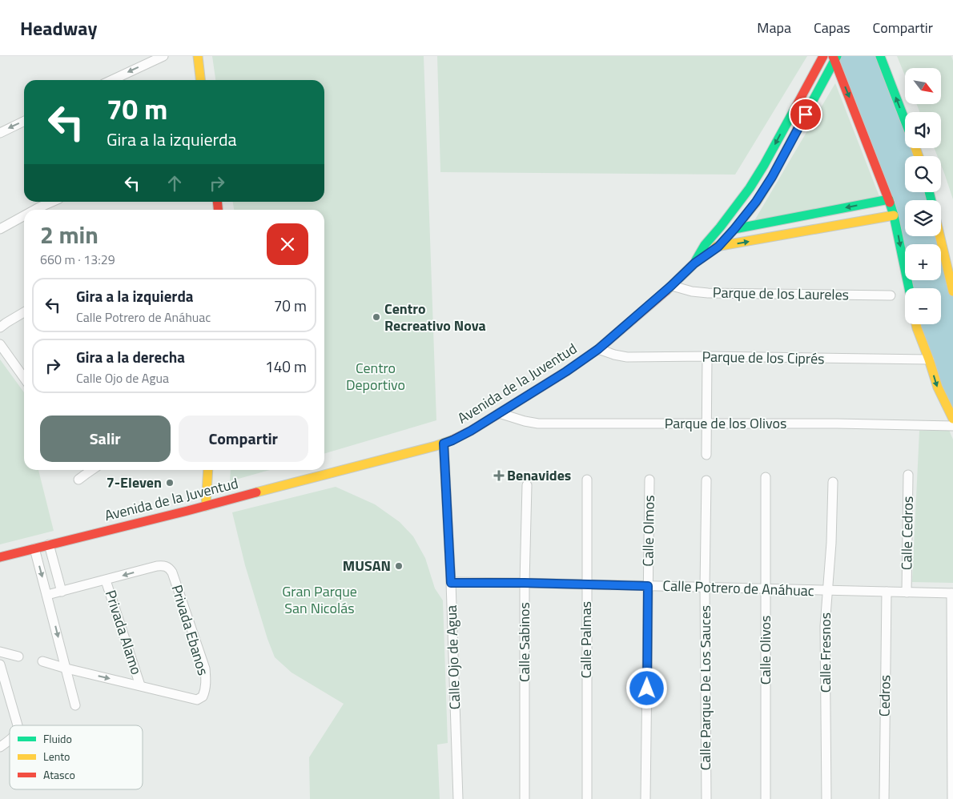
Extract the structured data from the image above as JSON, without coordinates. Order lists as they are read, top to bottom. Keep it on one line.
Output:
{"streets":{"street":["Parque de los Laureles","Parque de los Ciprés","Avenida de la Juventud","Parque de los Olivos","Calle Olmos","Calle Cedros","Calle Potrero de Anáhuac","Privada Ebanos","Privada Alamo","Calle Palmas","Calle Sabinos","Calle Olivos","Calle Fresnos","Calle Ojo de Agua","Calle Parque De Los Sauces","Cedros"]},"crossings":[["Parque de los Laureles","Avenida de la Juventud"],["Parque de los Ciprés","Avenida de la Juventud"],["Avenida de la Juventud","Parque de los Olivos"],["Avenida de la Juventud","Calle Ojo de Agua"],["Calle Olmos","Calle Potrero de Anáhuac"],["Calle Cedros","Calle Potrero de Anáhuac"],["Calle Potrero de Anáhuac","Calle Palmas"],["Calle Potrero de Anáhuac","Calle Sabinos"],["Calle Potrero de Anáhuac","Calle Olivos"],["Calle Potrero de Anáhuac","Calle Fresnos"],["Calle Potrero de Anáhuac","Calle Ojo de Agua"],["Calle Potrero de Anáhuac","Calle Parque De Los Sauces"],["Calle Potrero de Anáhuac","Cedros"],["Privada Ebanos","Privada Alamo"]],"parks":["Centro Deportivo","Gran Parque San Nicolás"],"places":{"other":["Centro Recreativo Nova","7-Eleven","MUSAN"],"health":["Benavides"]},"legend":["Fluido","Lento","Atasco"],"north":"bottom right","page":{"header":"Headway","nav":["Mapa","Capas","Compartir"],"map_buttons":["+","−"],"turn":["70 m","Gira a la izquierda"],"heading":["2 min","660 m · 13:29"],"list":[{"name":"Gira a la izquierda","note":"Calle Potrero de Anáhuac","value":"70 m"},{"name":"Gira a la derecha","note":"Calle Ojo de Agua","value":"140 m"}],"buttons":["Salir","Compartir"]}}
